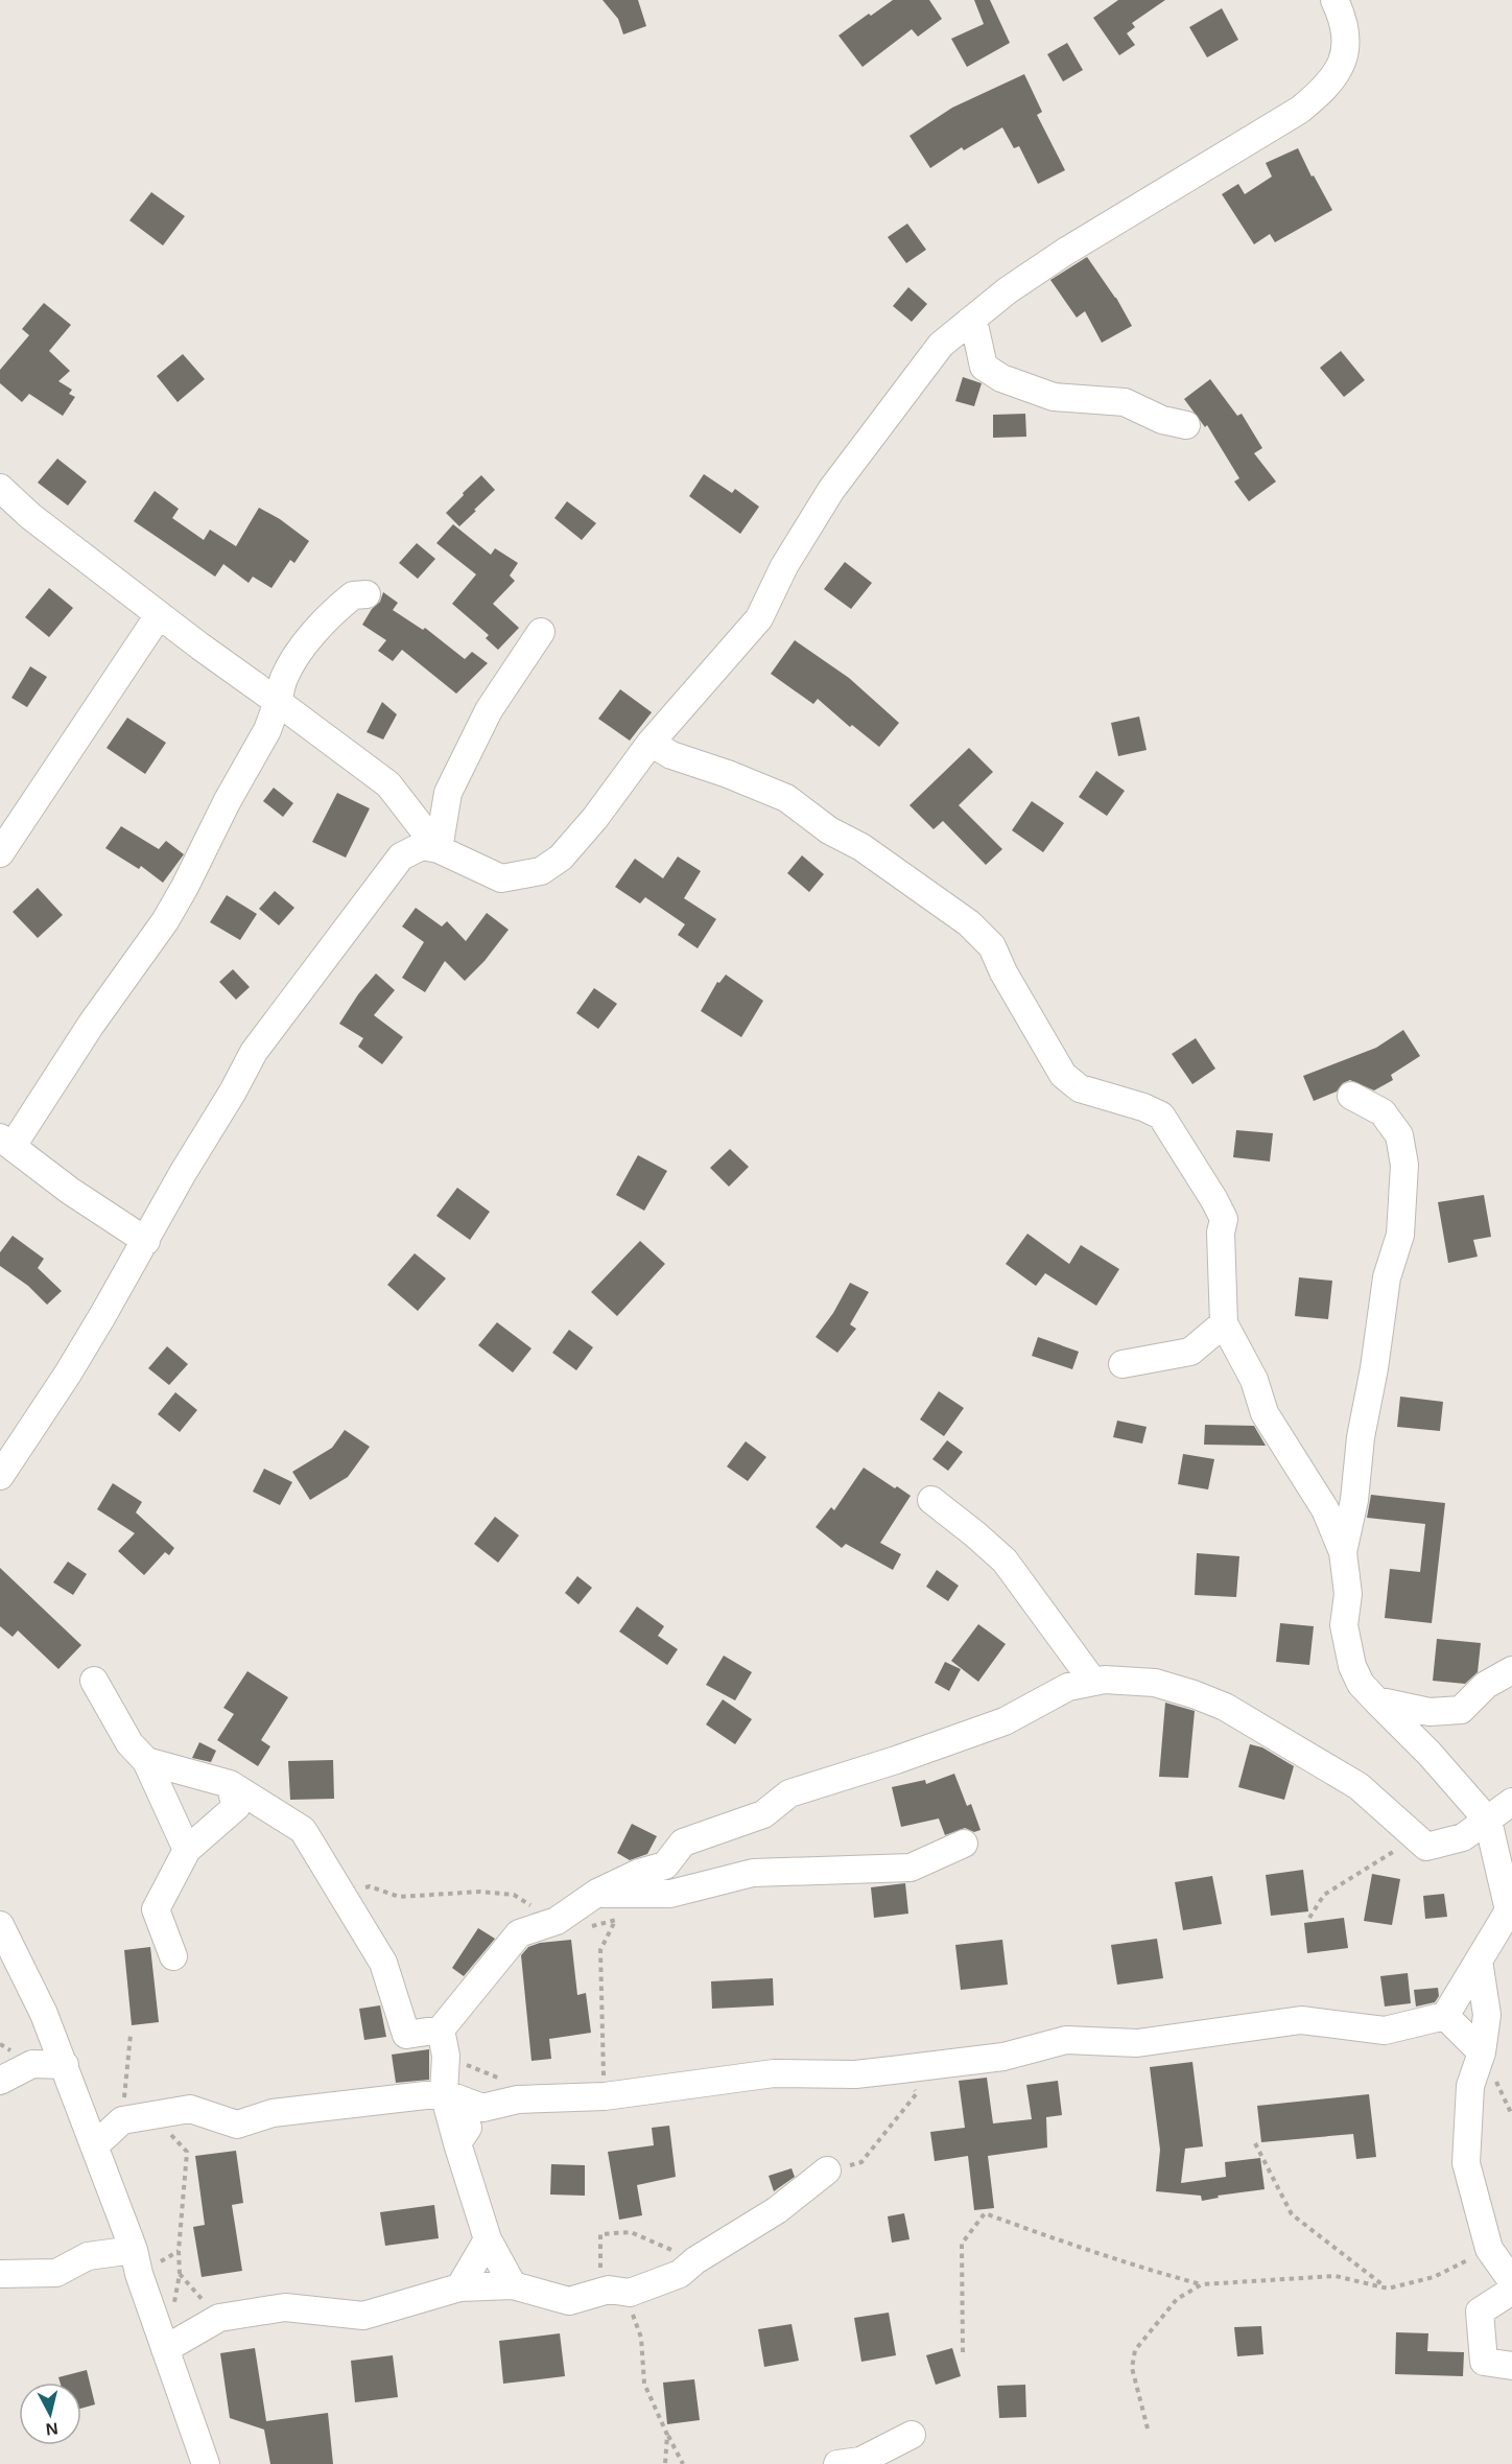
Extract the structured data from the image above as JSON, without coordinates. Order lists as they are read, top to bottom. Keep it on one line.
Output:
{"north":"bottom"}
